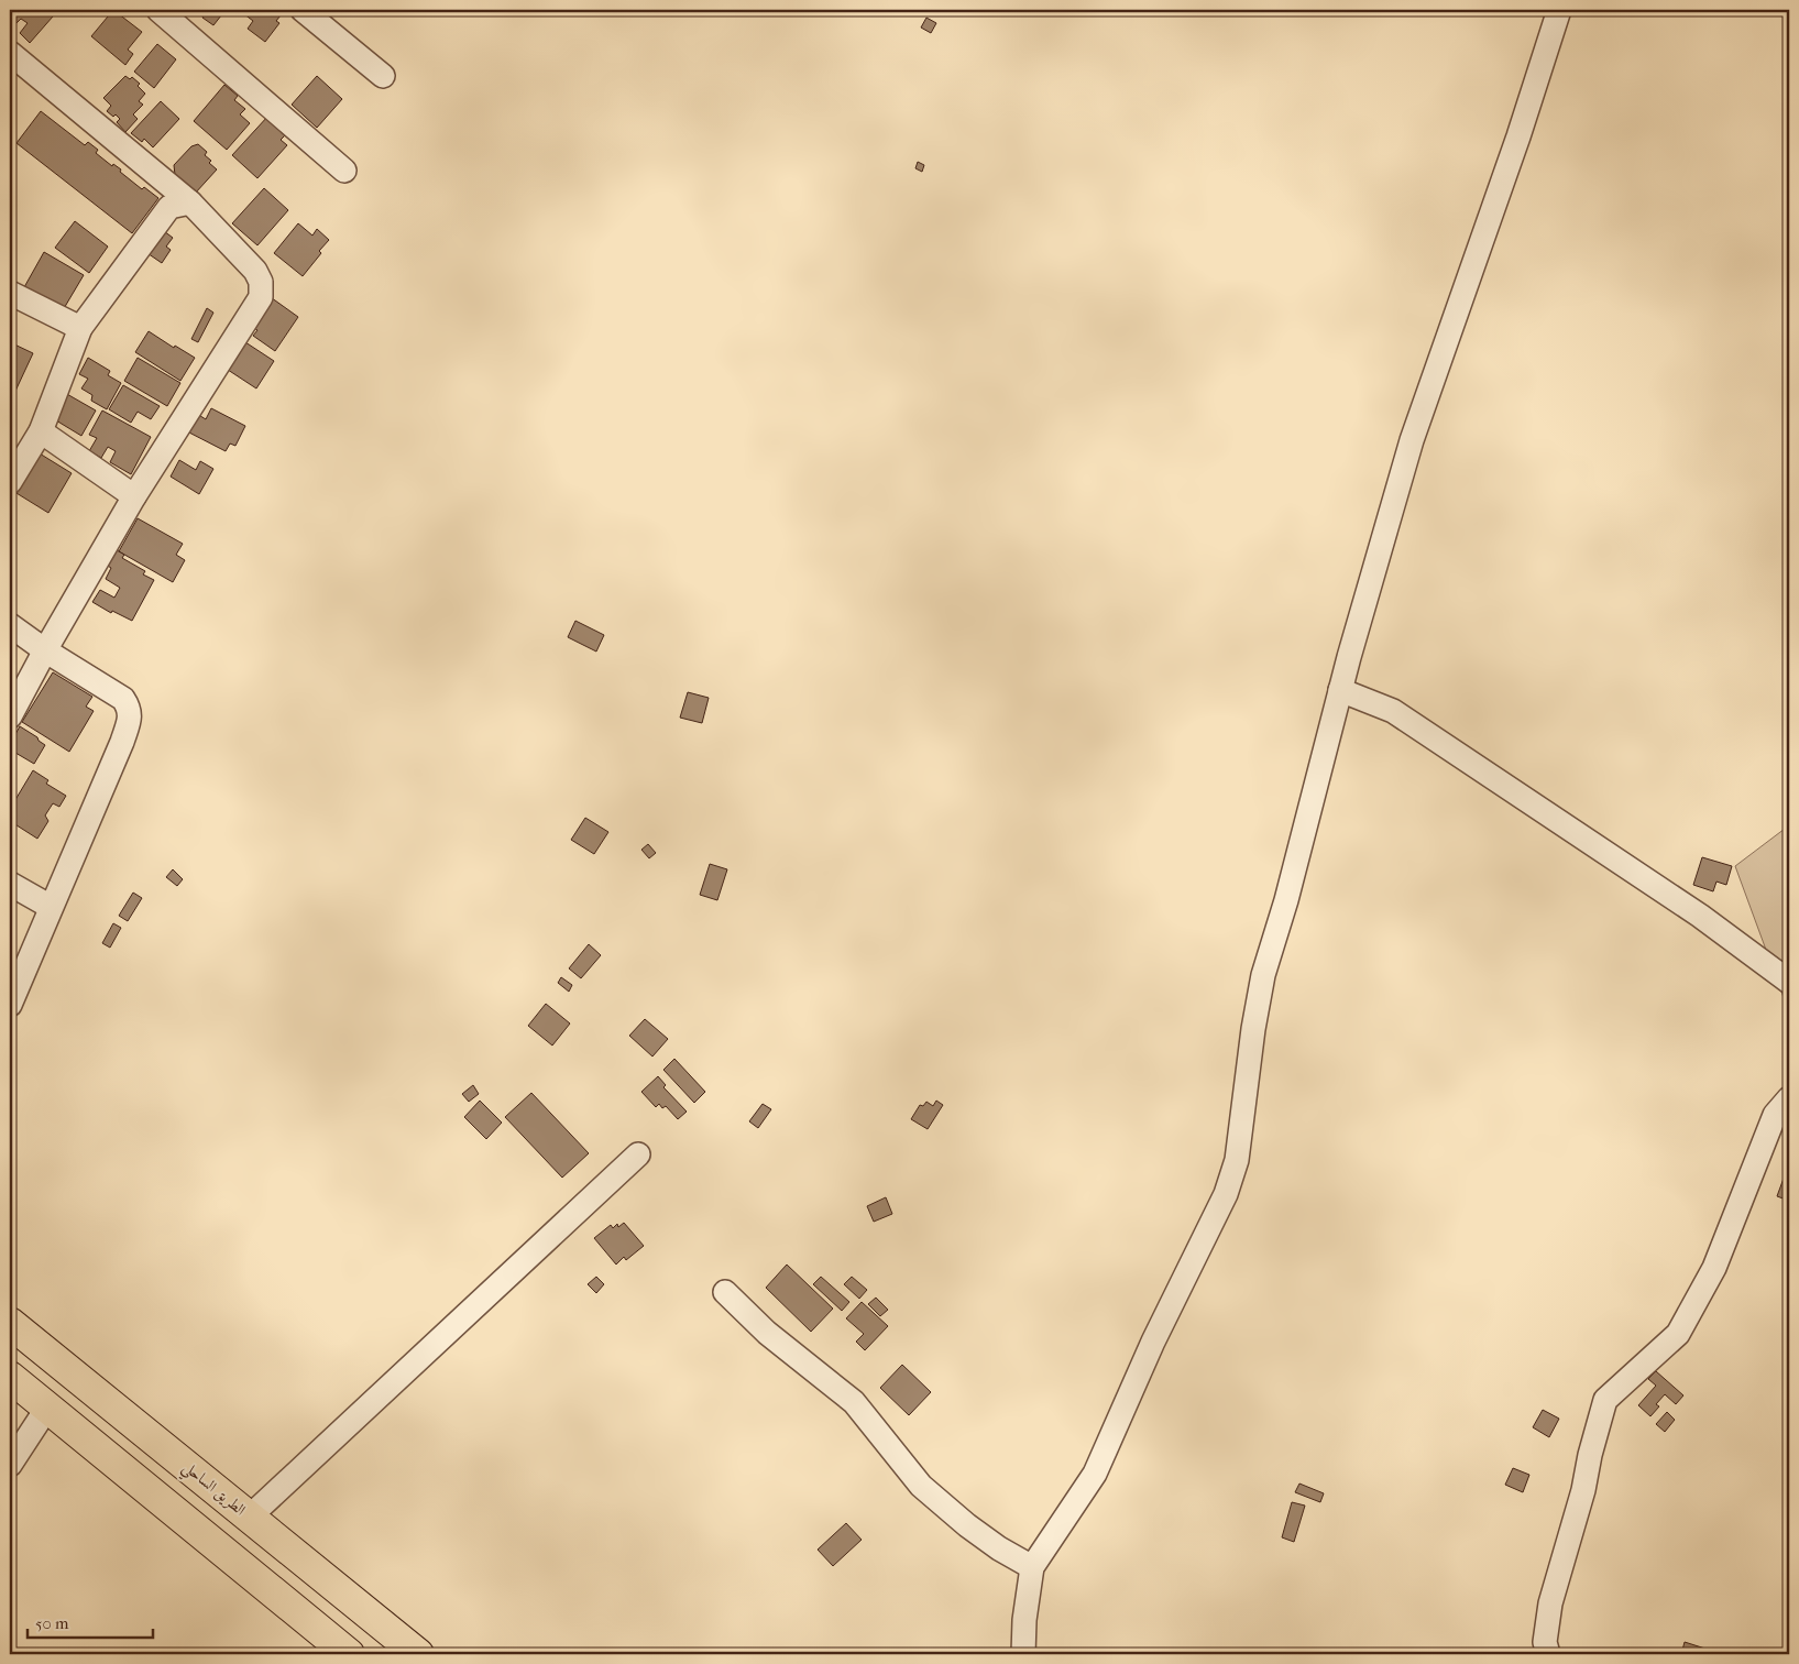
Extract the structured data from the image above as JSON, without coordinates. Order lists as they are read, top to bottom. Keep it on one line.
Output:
{"streets":{"highway":["الطريق الساحلي"]},"scale_bar":"50 m"}
